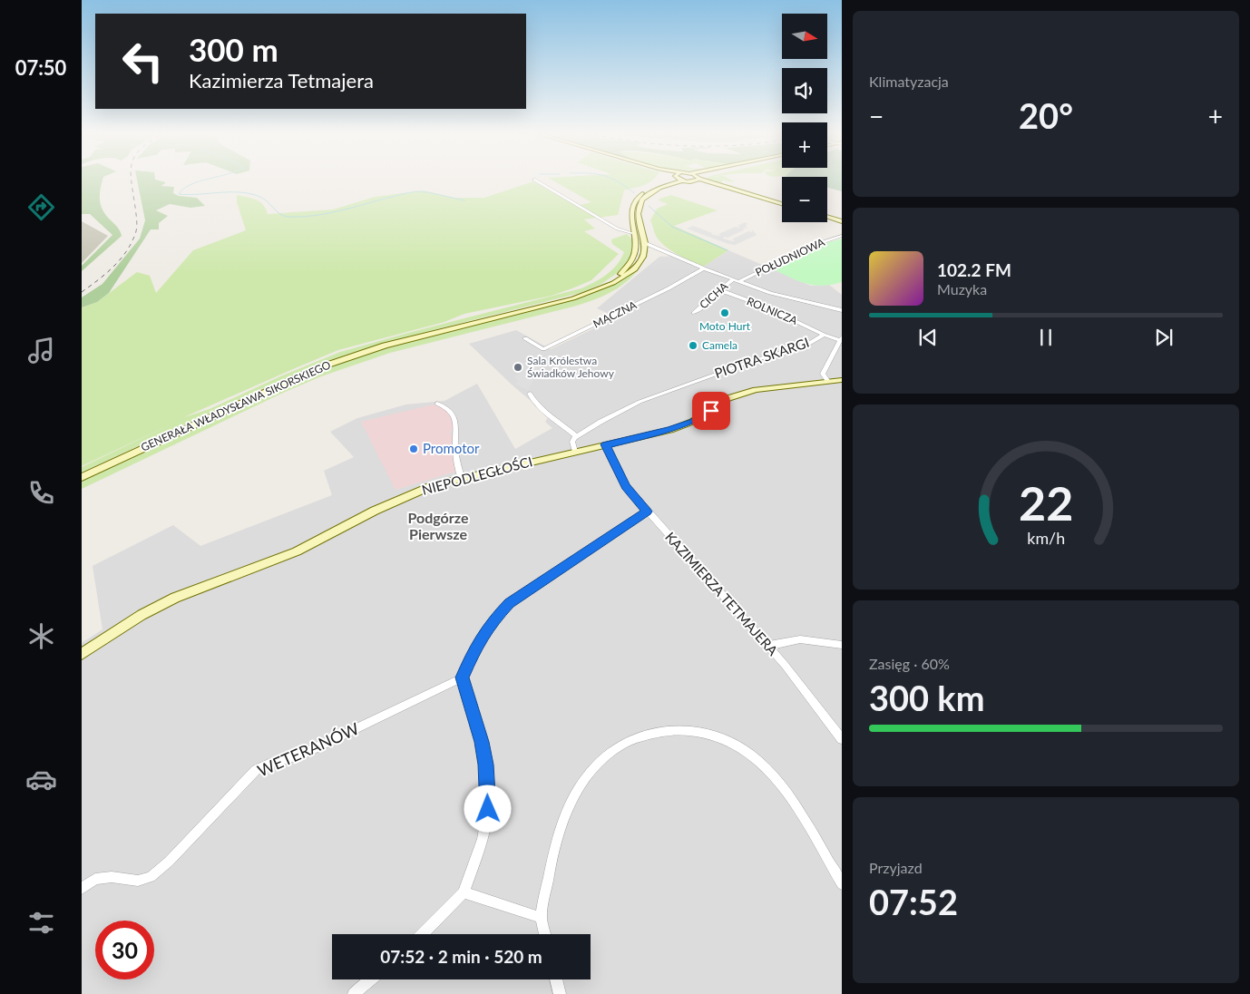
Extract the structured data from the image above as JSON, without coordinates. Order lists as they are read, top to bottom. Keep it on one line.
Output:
{"streets":{"main road":["GENERAŁA WŁADYSŁAWA SIKORSKIEGO","NIEPODLEGŁOŚCI"],"street":["POŁUDNIOWA","CICHA","ROLNICZA","MĄCZNA","PIOTRA SKARGI","KAZIMIERZA TETMAJERA","WETERANÓW"]},"crossings":[["CICHA","ROLNICZA"],["ROLNICZA","PIOTRA SKARGI"],["NIEPODLEGŁOŚCI","KAZIMIERZA TETMAJERA"]],"districts":["Podgórze Pierwsze"],"places":["Moto Hurt","Camela","Sala Królestwa Świadków Jehowy","Promotor"],"north":"right","page":{"tabs":"07:50","tile":["Klimatyzacja",["Zasięg · 60%","300 km"],["Przyjazd","07:52"]],"map_buttons":["+","−"],"turn":["300 m","Kazimierza Tetmajera"],"heat":["−","20°","+"],"song":["102.2 FM","Muzyka"],"limit":"30","trip":"07:52 · 2 min · 520 m","gauge":["22","km/h"]}}
